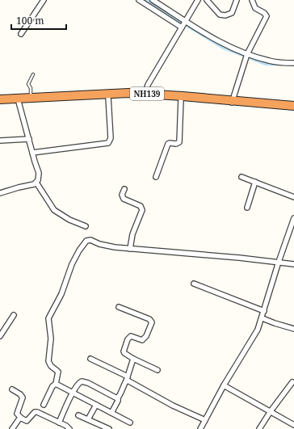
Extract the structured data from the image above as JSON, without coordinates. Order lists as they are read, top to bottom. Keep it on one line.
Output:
{"streets":{"highway":["NH139"]},"scale_bar":"100 m"}
